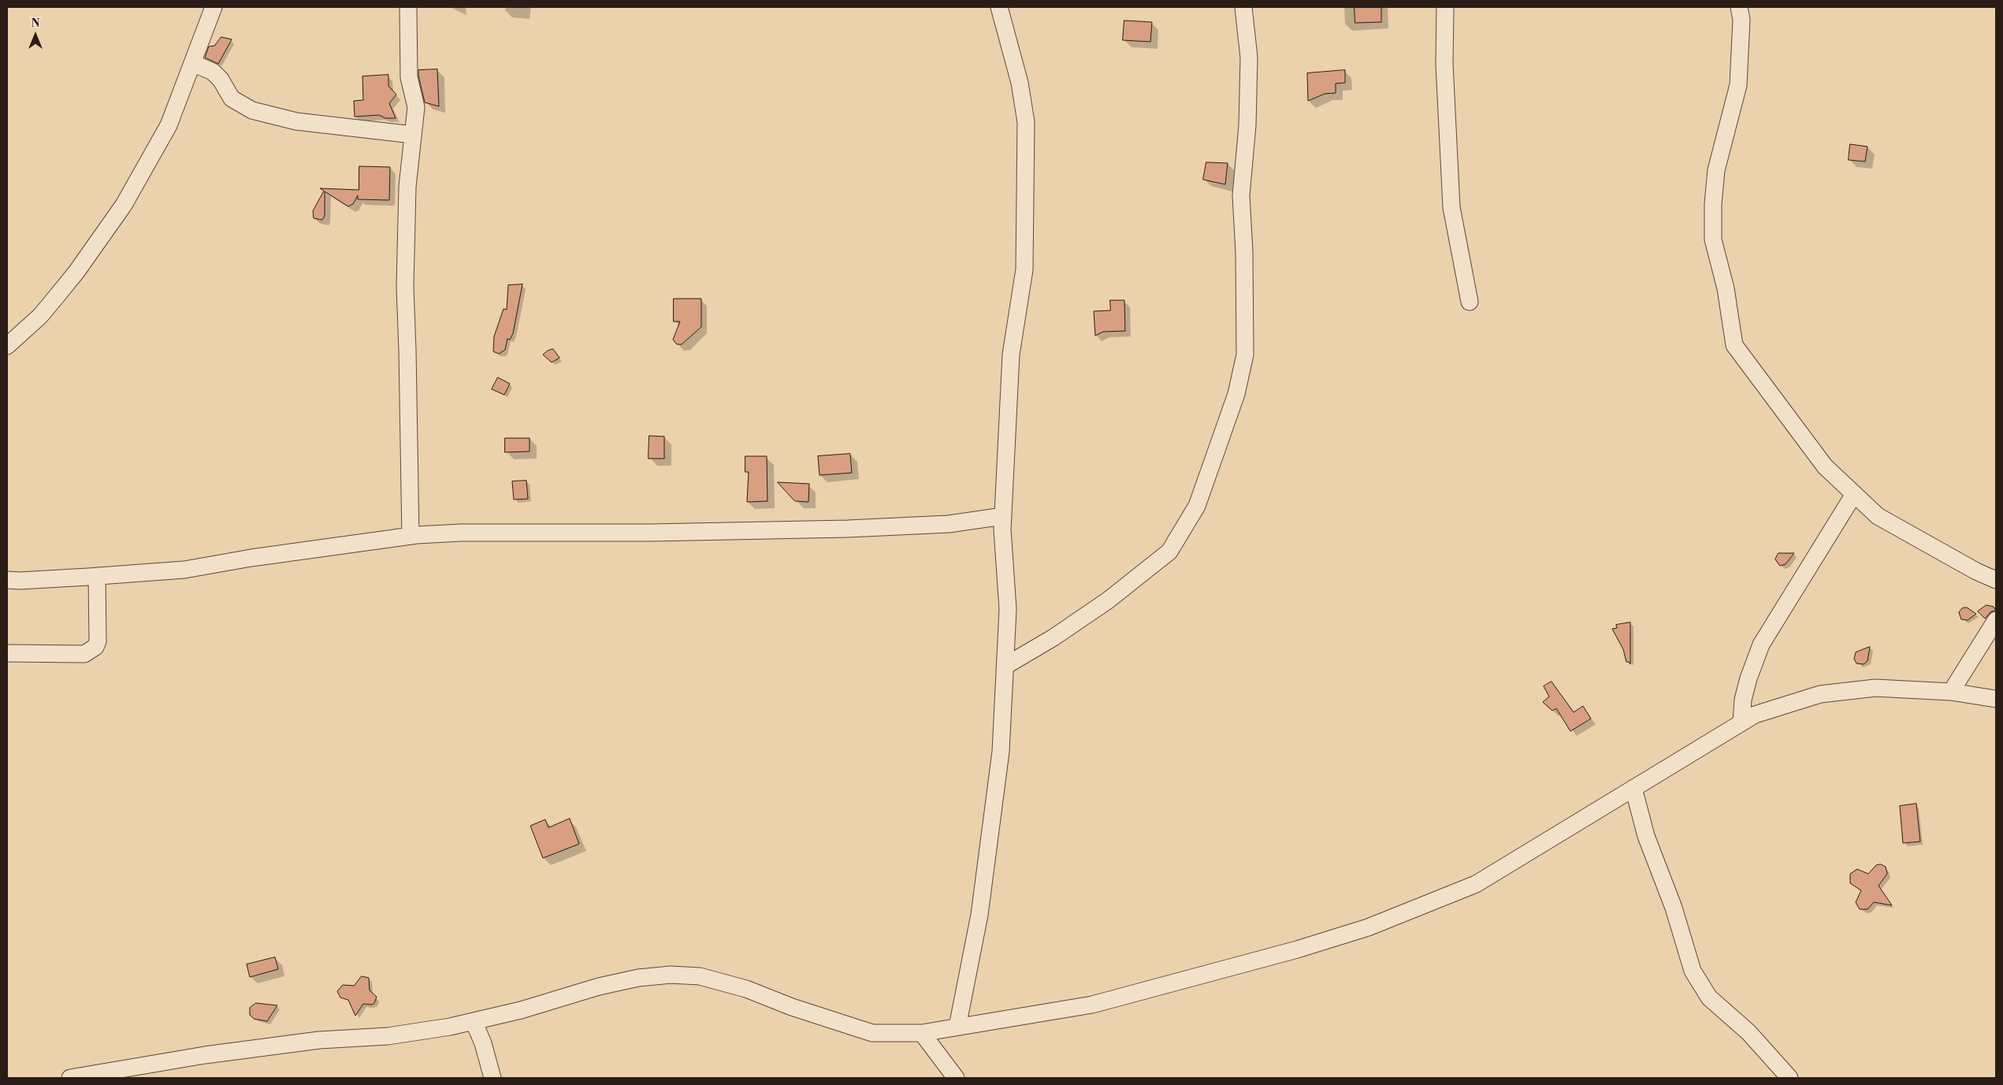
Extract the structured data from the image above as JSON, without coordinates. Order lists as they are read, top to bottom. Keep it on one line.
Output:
{"north":"top"}
